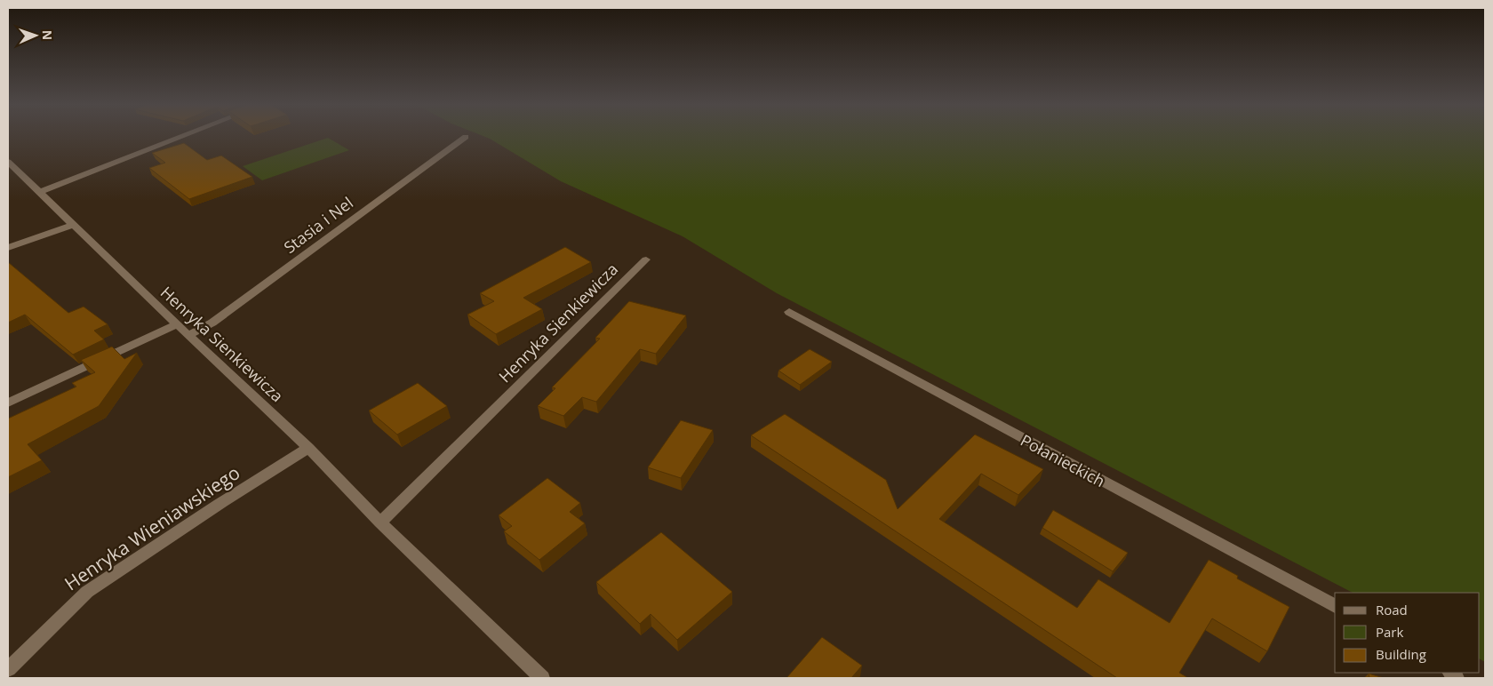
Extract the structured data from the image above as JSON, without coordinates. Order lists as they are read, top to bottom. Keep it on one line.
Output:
{"streets":{"street":["Stasia i Nel","Henryka Sienkiewicza","Połanieckich","Henryka Wieniawskiego"]},"crossings":[["Stasia i Nel","Henryka Sienkiewicza"],["Henryka Sienkiewicza","Henryka Wieniawskiego"]],"legend":["Road","Park","Building"],"north":"right"}
